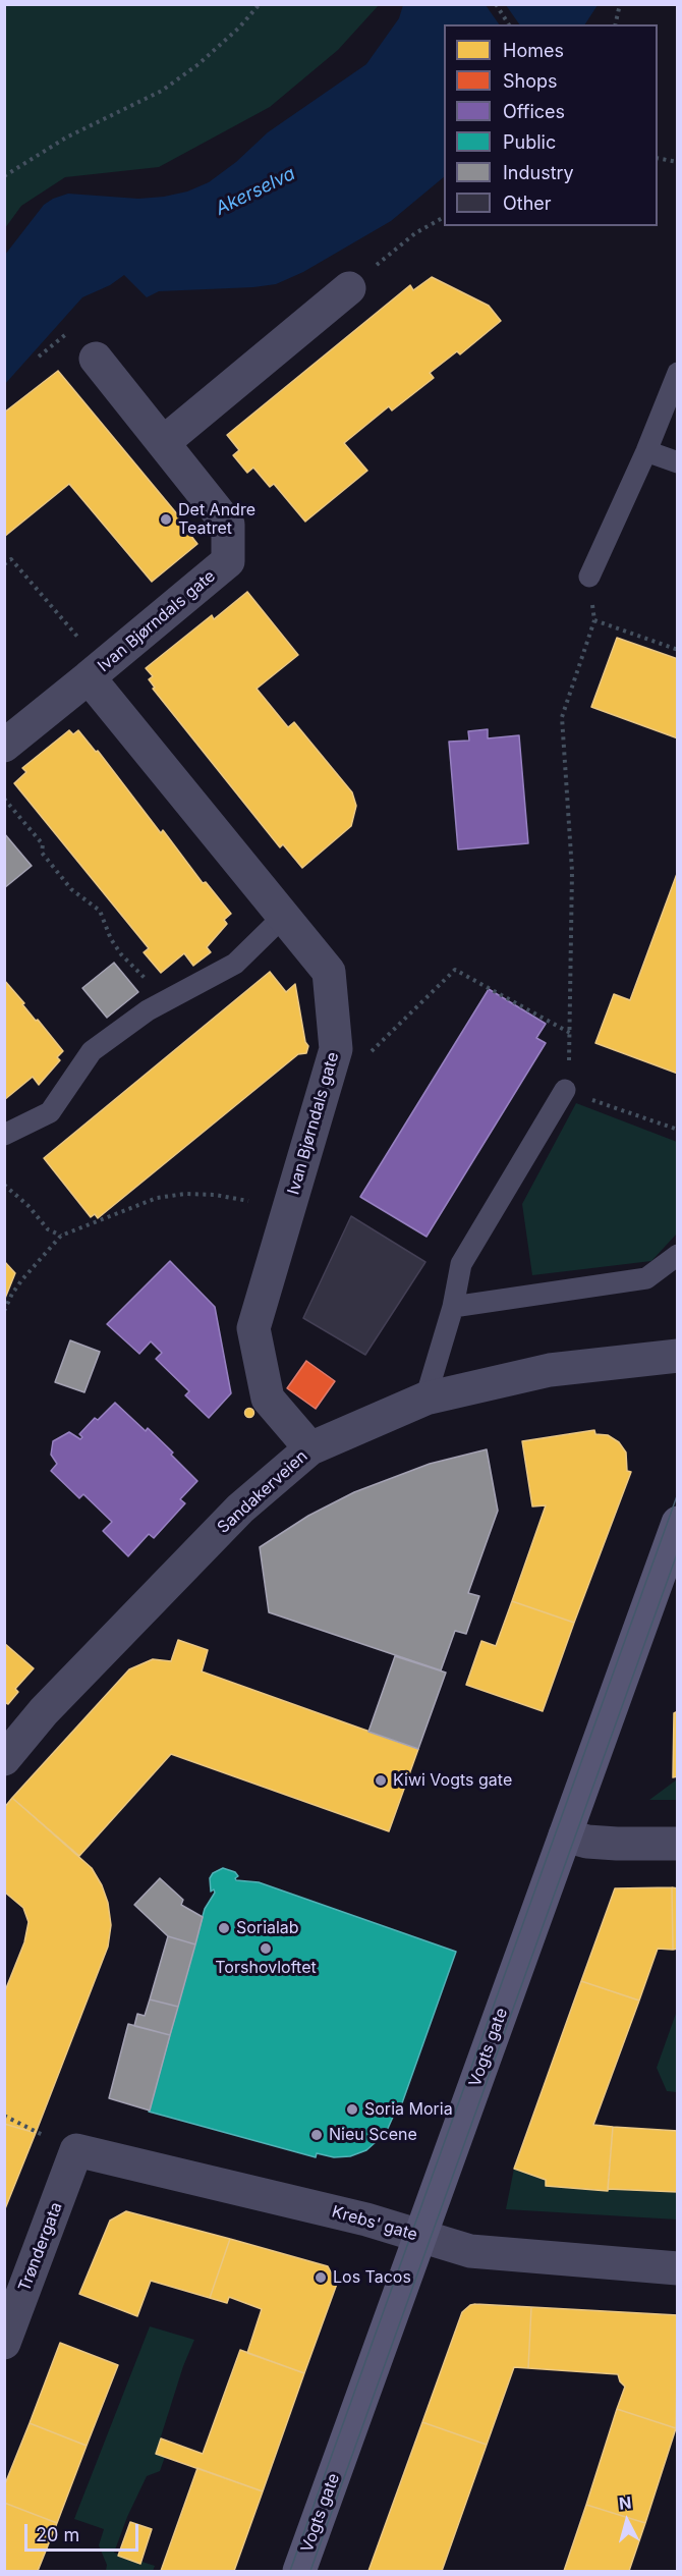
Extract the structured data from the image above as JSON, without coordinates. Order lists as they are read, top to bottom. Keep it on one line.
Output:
{"streets":{"main road":["Vogts gate"],"street":["Ivan Bjørndals gate","Sandakerveien","Krebs' gate","Trøndergata"]},"crossings":[["Ivan Bjørndals gate","Sandakerveien"],["Vogts gate","Krebs' gate"],["Krebs' gate","Trøndergata"]],"water":["Akerselva"],"places":["Det Andre Teatret","Kiwi Vogts gate","Sorialab","Torshovloftet","Soria Moria","Nieu Scene","Los Tacos"],"legend":["Homes","Shops","Offices","Public","Industry","Other"],"scale_bar":"20 m","north":"top"}
